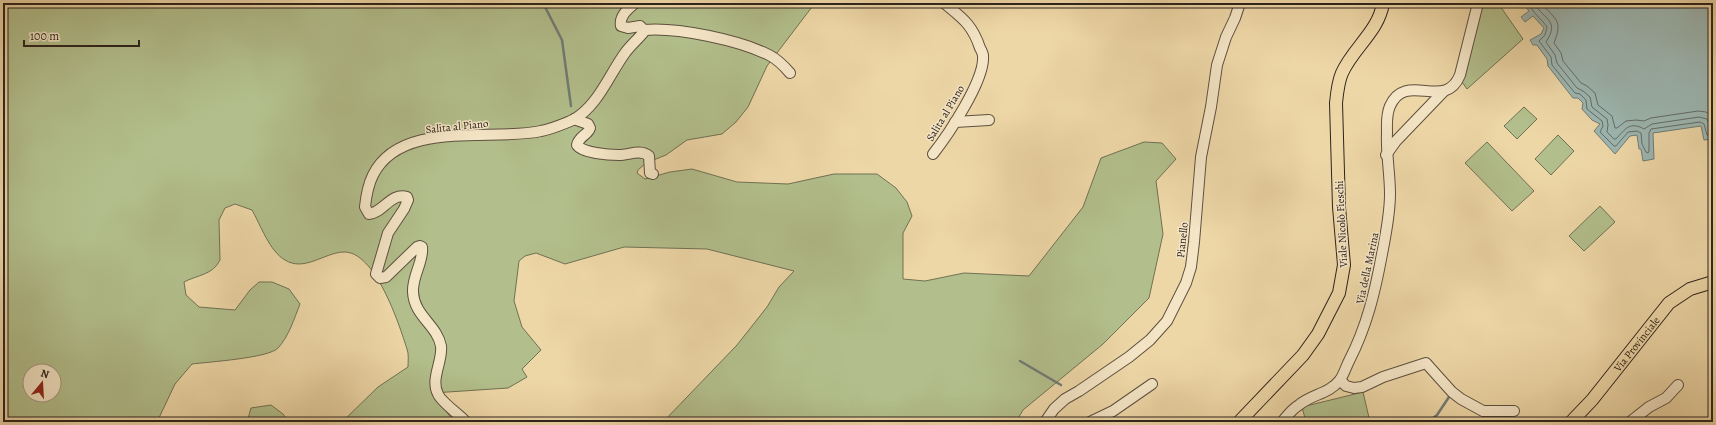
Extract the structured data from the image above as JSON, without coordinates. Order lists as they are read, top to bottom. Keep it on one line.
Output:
{"streets":{"main road":["Viale Nicolò Fieschi","Via Provinciale"],"street":["Salita al Piano","Pianello","Via della Marina"]},"scale_bar":"100 m","north":"top"}
